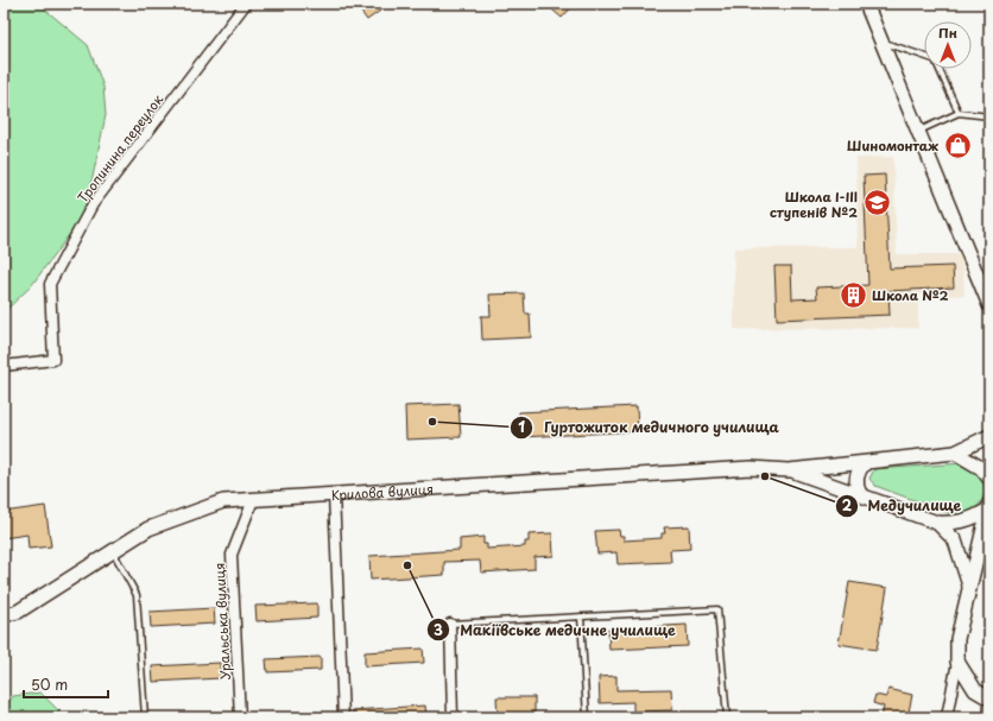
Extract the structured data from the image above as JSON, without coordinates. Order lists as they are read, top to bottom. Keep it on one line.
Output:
{"streets":{"main road":["Крилова вулиця"],"street":["Тропинина переулок","Уральська вулиця"]},"crossings":[["Крилова вулиця","Уральська вулиця"]],"places":{"shop":["Шиномонтаж"],"school or university":["Школа I-III ступенів №2"],"building":["Школа №2"],"other":["Гуртожиток медичного училища","Медучилище","Макіївське медичне училище"]},"scale_bar":"50 m","north":"top"}
